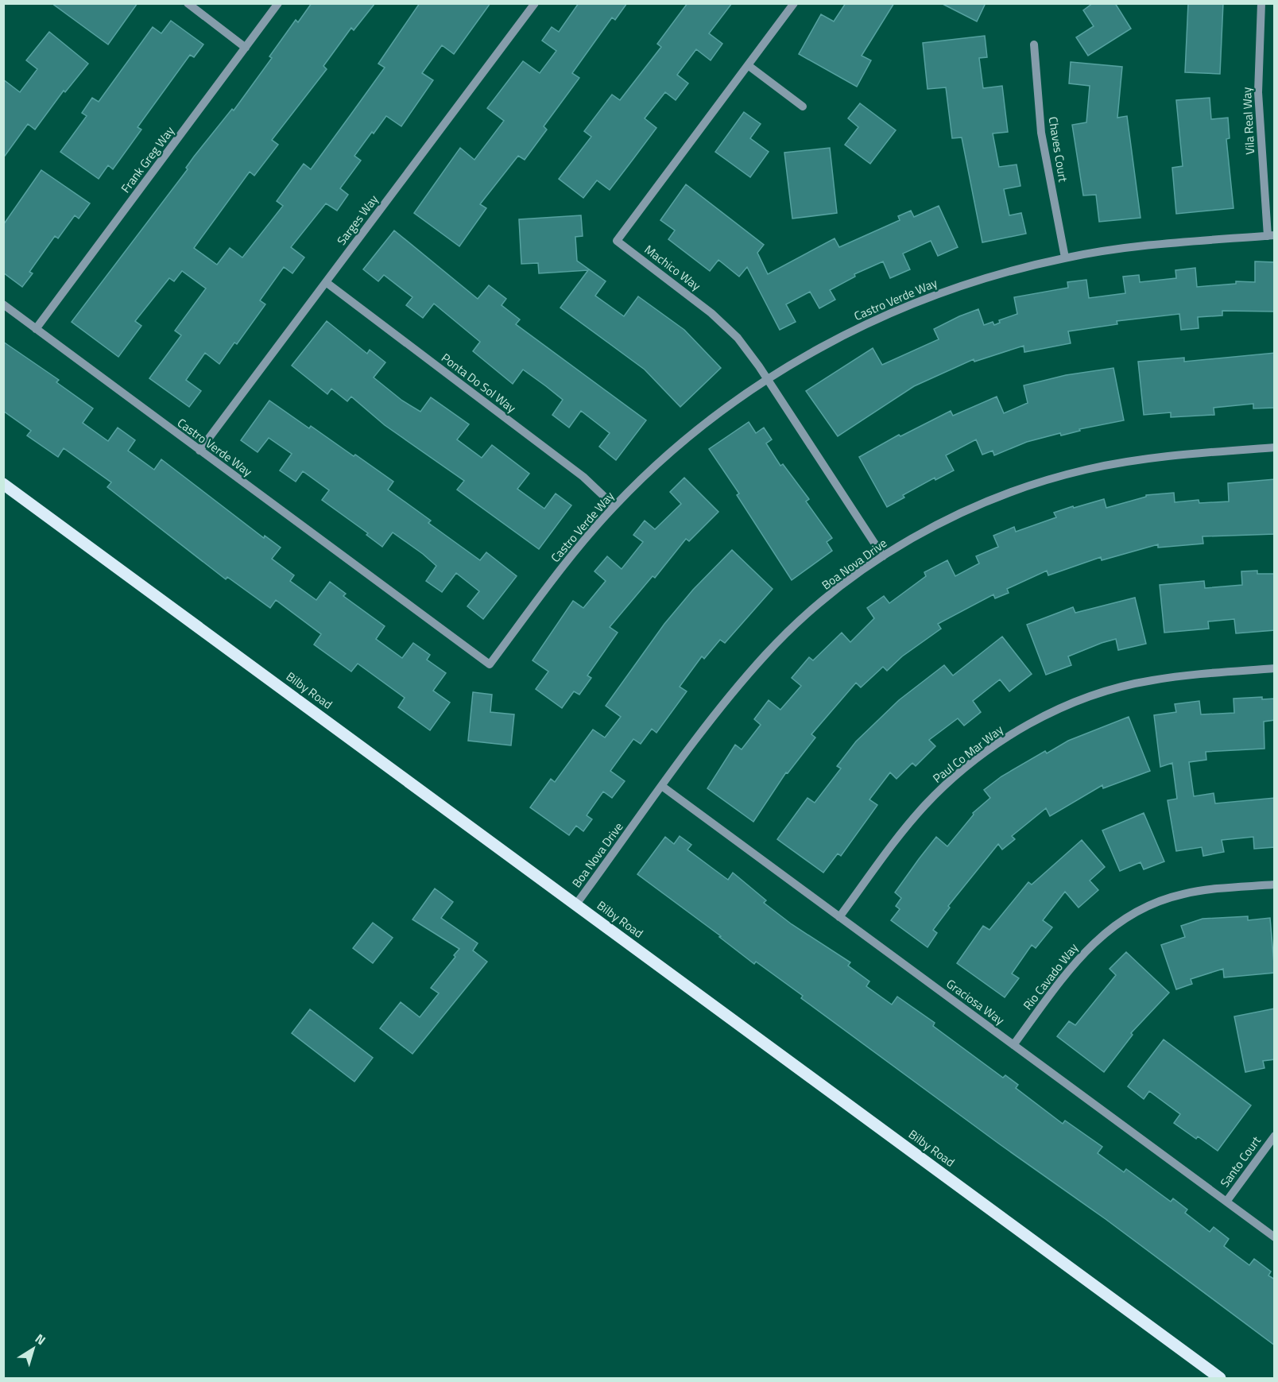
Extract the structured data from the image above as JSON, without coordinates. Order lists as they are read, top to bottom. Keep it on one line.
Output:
{"streets":{"main road":["Bilby Road"],"street":["Vila Real Way","Chaves Court","Frank Greg Way","Sarges Way","Machico Way","Castro Verde Way","Ponta Do Sol Way","Boa Nova Drive","Paul Co Mar Way","Rio Cavado Way","Graciosa Way","Santo Court"]},"crossings":[["Vila Real Way","Castro Verde Way"],["Chaves Court","Castro Verde Way"],["Frank Greg Way","Castro Verde Way"],["Sarges Way","Castro Verde Way"],["Sarges Way","Ponta Do Sol Way"],["Machico Way","Castro Verde Way"],["Machico Way","Boa Nova Drive"],["Castro Verde Way","Ponta Do Sol Way"],["Boa Nova Drive","Bilby Road"],["Boa Nova Drive","Graciosa Way"],["Paul Co Mar Way","Graciosa Way"],["Rio Cavado Way","Graciosa Way"],["Graciosa Way","Santo Court"]],"north":"top right"}
